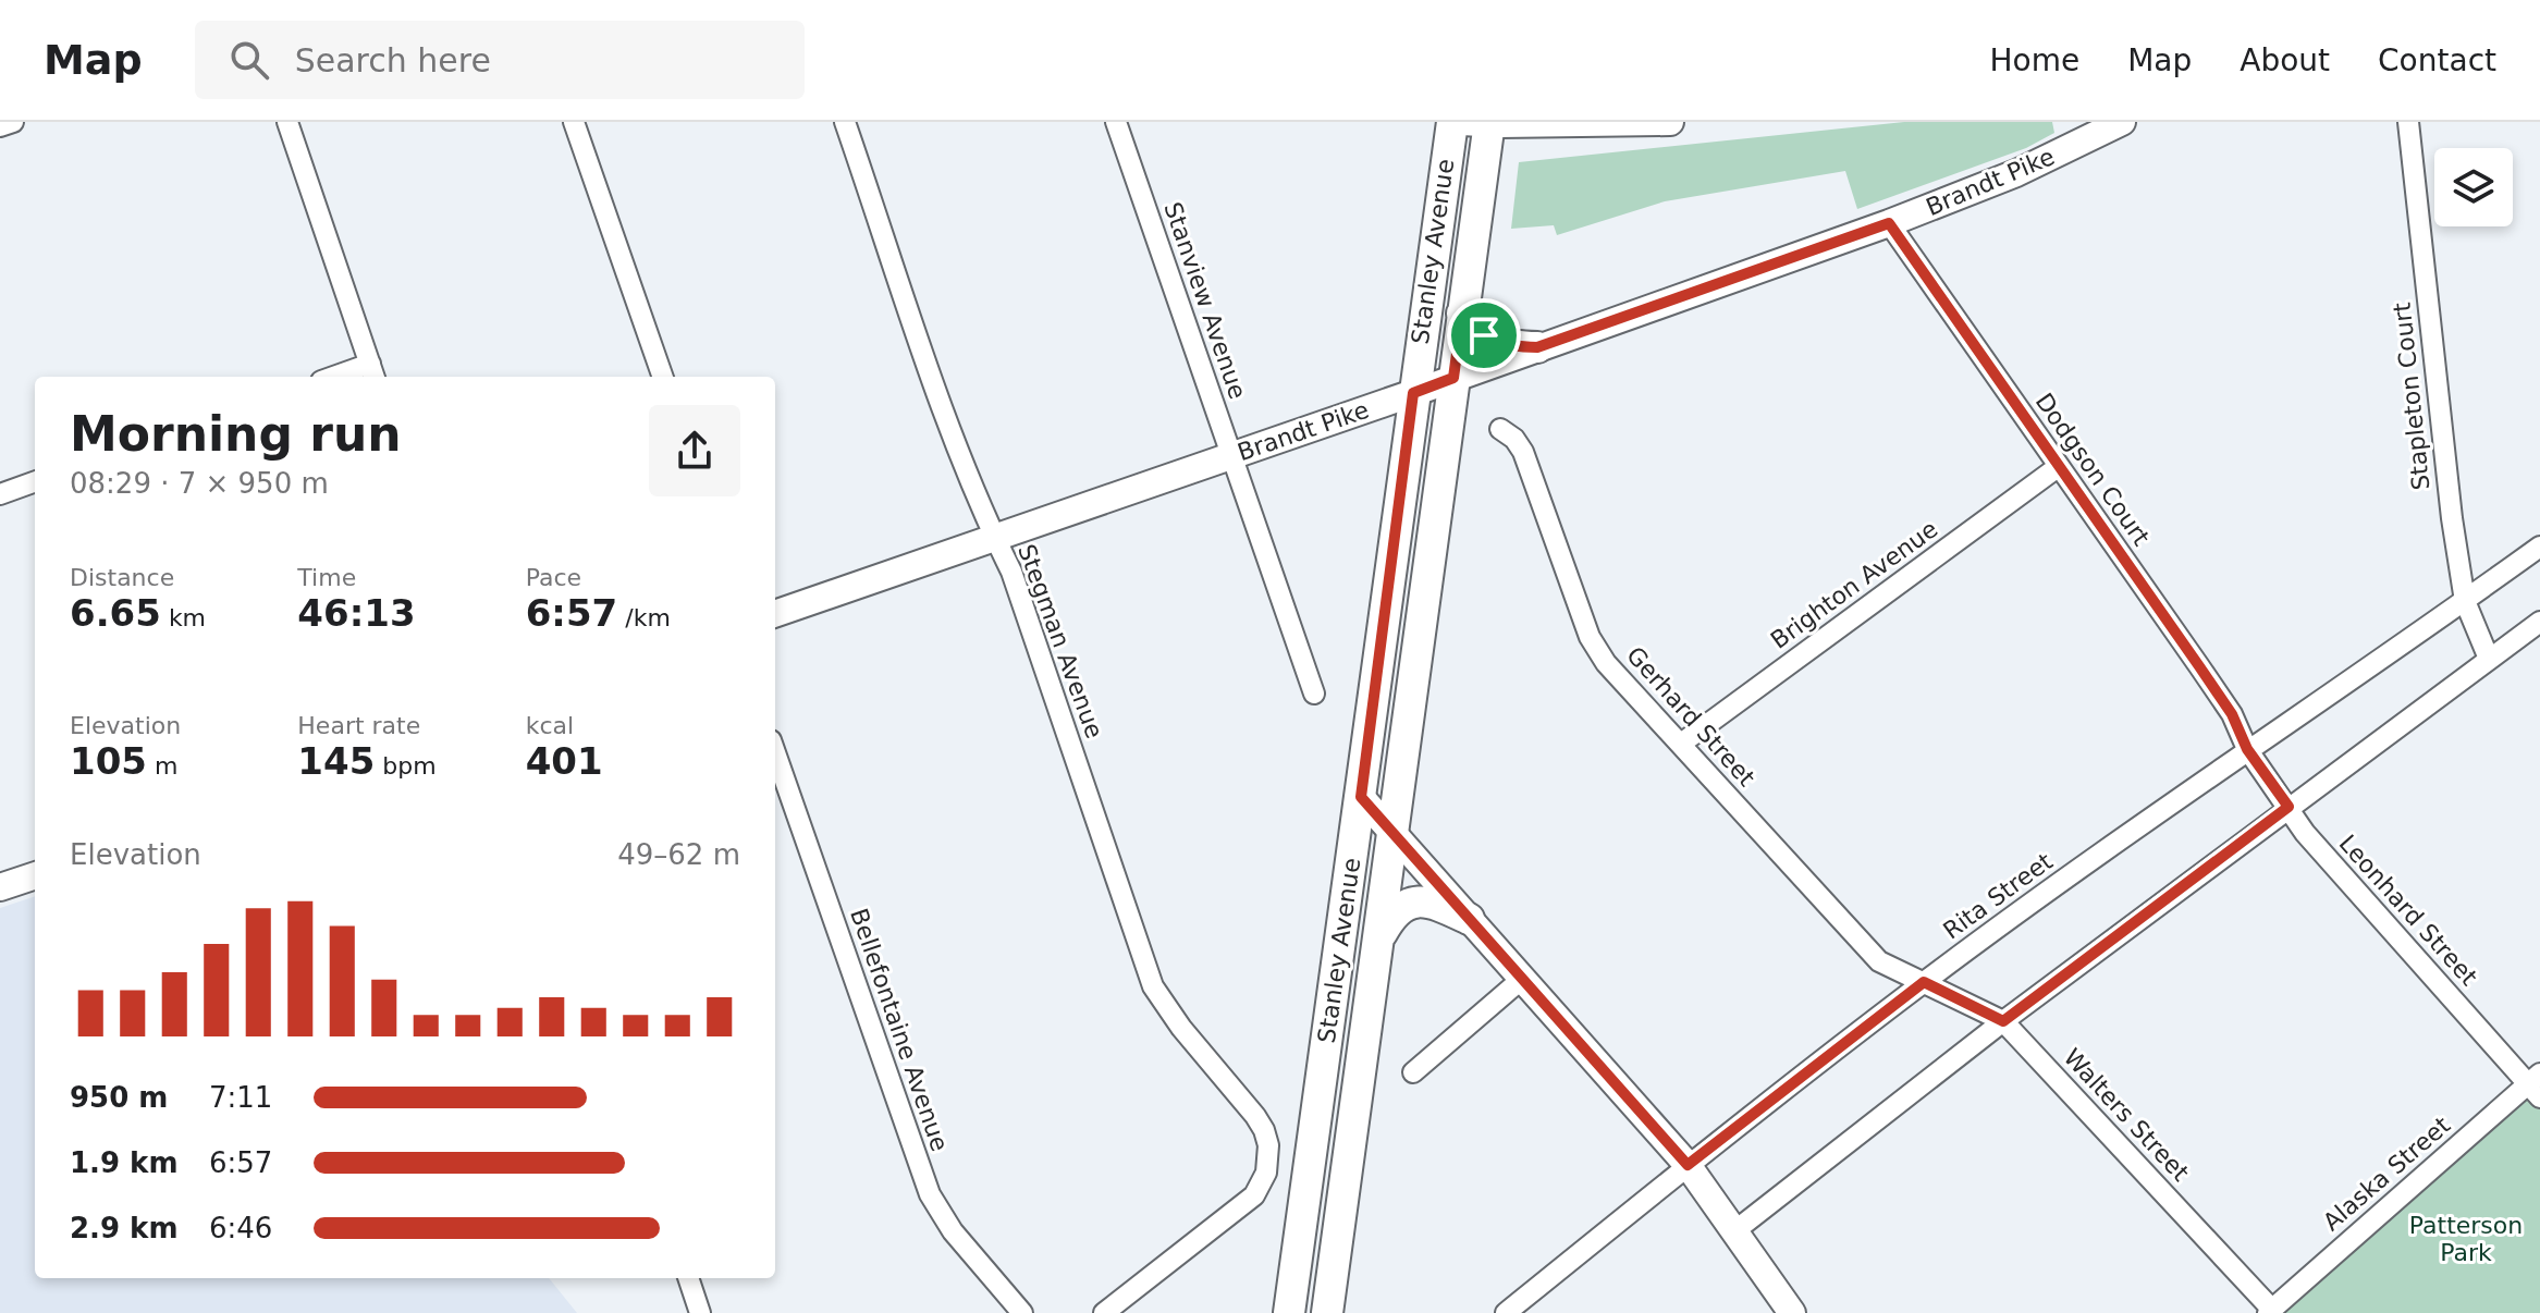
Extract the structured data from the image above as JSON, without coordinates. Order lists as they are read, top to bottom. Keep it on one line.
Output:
{"streets":{"main road":["Brandt Pike","Stanley Avenue"],"street":["Stanview Avenue","Stapleton Court","Dodgson Court","Brighton Avenue","Stegman Avenue","Gerhard Street","Rita Street","Leonhard Street","Bellefontaine Avenue","Walters Street","Alaska Street"]},"crossings":[["Brandt Pike","Stanley Avenue"],["Brandt Pike","Stanview Avenue"],["Brandt Pike","Dodgson Court"],["Brandt Pike","Stegman Avenue"],["Stapleton Court","Rita Street"],["Dodgson Court","Brighton Avenue"],["Dodgson Court","Rita Street"],["Dodgson Court","Leonhard Street"],["Brighton Avenue","Gerhard Street"],["Gerhard Street","Rita Street"],["Gerhard Street","Walters Street"],["Rita Street","Leonhard Street"],["Rita Street","Walters Street"],["Leonhard Street","Alaska Street"],["Walters Street","Alaska Street"]],"parks":["Patterson Park"],"page":{"header":"Map","search":"Search here","nav":["Home","Map","About","Contact"],"heading":["Morning run","08:29 · 7 × 950 m"],"stats":[["Distance","6.65 km"],["Time","46:13"],["Pace","6:57 /km"],["Elevation","105 m"],["Heart rate","145 bpm"],["kcal","401"]],"chart":["Elevation","49–62 m"],"list":[{"name":"950 m","note":"7:11"},{"name":"1.9 km","note":"6:57"},{"name":"2.9 km","note":"6:46"}]}}
